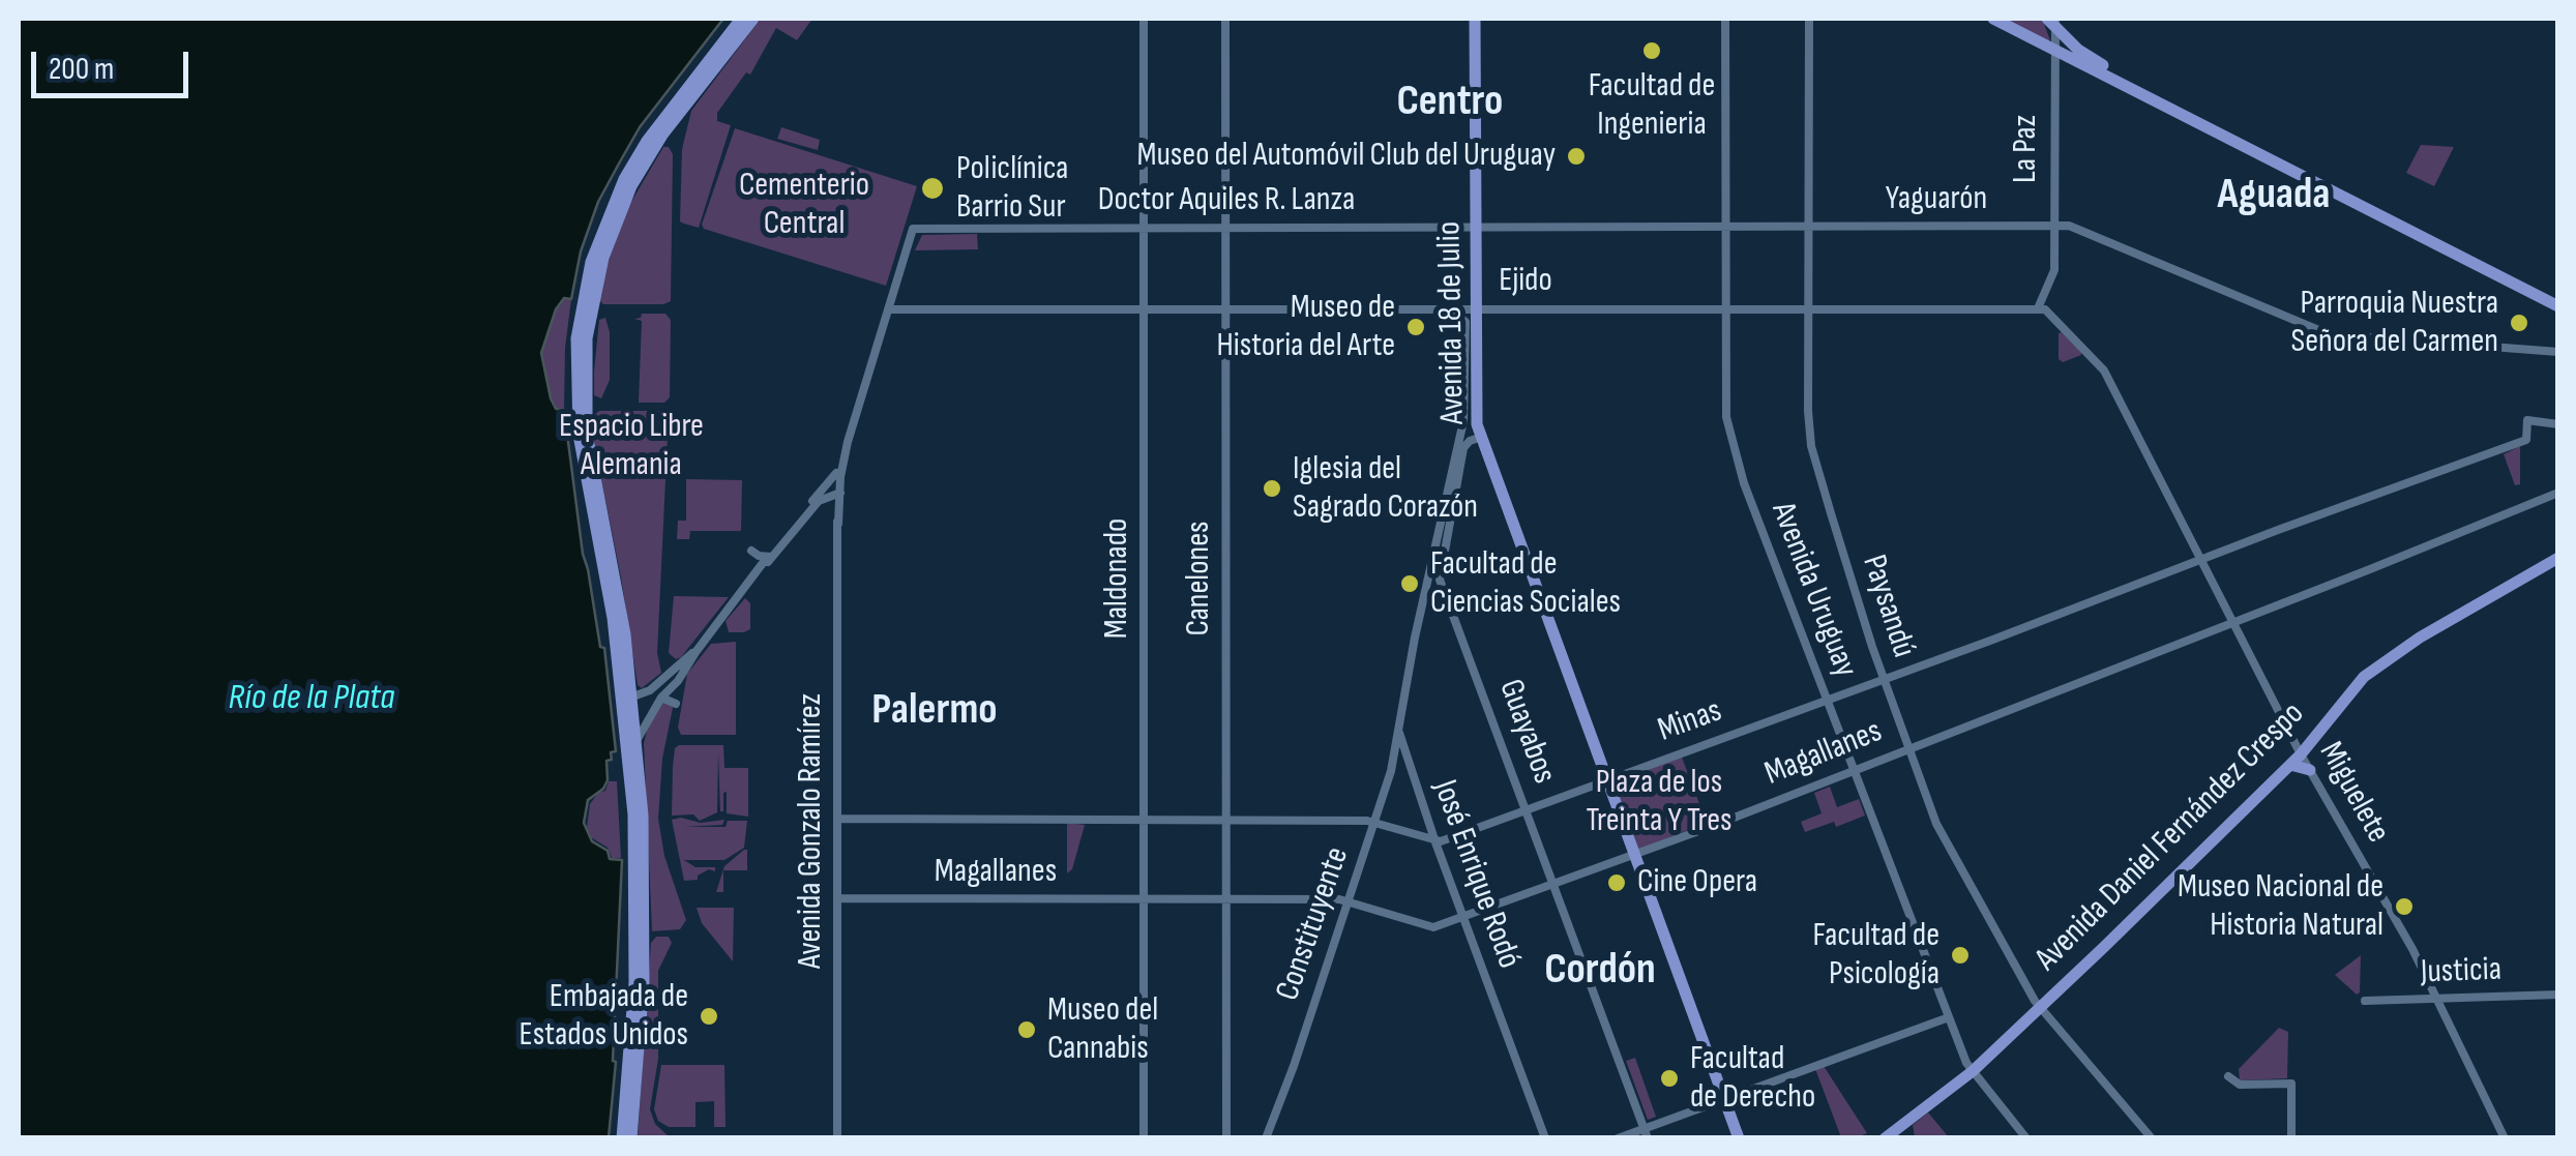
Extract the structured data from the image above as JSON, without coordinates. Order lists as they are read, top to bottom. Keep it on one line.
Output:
{"streets":{"main road":["Avenida 18 de Julio","Avenida Daniel Fernández Crespo"],"street":["La Paz","Yaguarón","Doctor Aquiles R. Lanza","Ejido","Maldonado","Canelones","Avenida Uruguay","Paysandú","Minas","Guayabos","Magallanes","Miguelete","Avenida Gonzalo Ramírez","José Enrique Rodó","Constituyente","Justicia"]},"crossings":[["La Paz","Yaguarón"],["La Paz","Ejido"],["La Paz","Miguelete"],["Yaguarón","Doctor Aquiles R. Lanza"],["Yaguarón","Avenida 18 de Julio"],["Yaguarón","Avenida Uruguay"],["Yaguarón","Paysandú"],["Doctor Aquiles R. Lanza","Avenida 18 de Julio"],["Doctor Aquiles R. Lanza","Maldonado"],["Doctor Aquiles R. Lanza","Canelones"],["Doctor Aquiles R. Lanza","Avenida Gonzalo Ramírez"],["Ejido","Avenida 18 de Julio"],["Ejido","Maldonado"],["Ejido","Canelones"],["Ejido","Avenida Uruguay"],["Ejido","Paysandú"],["Ejido","Miguelete"],["Ejido","Avenida Gonzalo Ramírez"],["Avenida 18 de Julio","Minas"],["Avenida 18 de Julio","Guayabos"],["Avenida 18 de Julio","Magallanes"],["Avenida 18 de Julio","Constituyente"],["Maldonado","Magallanes"],["Canelones","Magallanes"],["Avenida Uruguay","Minas"],["Avenida Uruguay","Magallanes"],["Avenida Uruguay","Avenida Daniel Fernández Crespo"],["Paysandú","Minas"],["Paysandú","Magallanes"],["Paysandú","Avenida Daniel Fernández Crespo"],["Minas","Guayabos"],["Minas","Miguelete"],["Minas","José Enrique Rodó"],["Guayabos","Magallanes"],["Magallanes","Miguelete"],["Magallanes","Avenida Gonzalo Ramírez"],["Magallanes","José Enrique Rodó"],["Magallanes","Constituyente"],["Miguelete","Avenida Daniel Fernández Crespo"],["Miguelete","Justicia"],["José Enrique Rodó","Constituyente"]],"districts":["Centro","Aguada","Palermo","Cordón"],"water":["Río de la Plata"],"parks":["Cementerio Central","Espacio Libre Alemania","Plaza de los Treinta Y Tres"],"places":["Facultad de Ingenieria","Museo del Automóvil Club del Uruguay","Policlínica Barrio Sur","Parroquia Nuestra Señora del Carmen","Museo de Historia del Arte","Iglesia del Sagrado Corazón","Facultad de Ciencias Sociales","Cine Opera","Museo Nacional de Historia Natural","Facultad de Psicología","Embajada de Estados Unidos","Museo del Cannabis","Facultad de Derecho"],"scale_bar":"200 m"}
